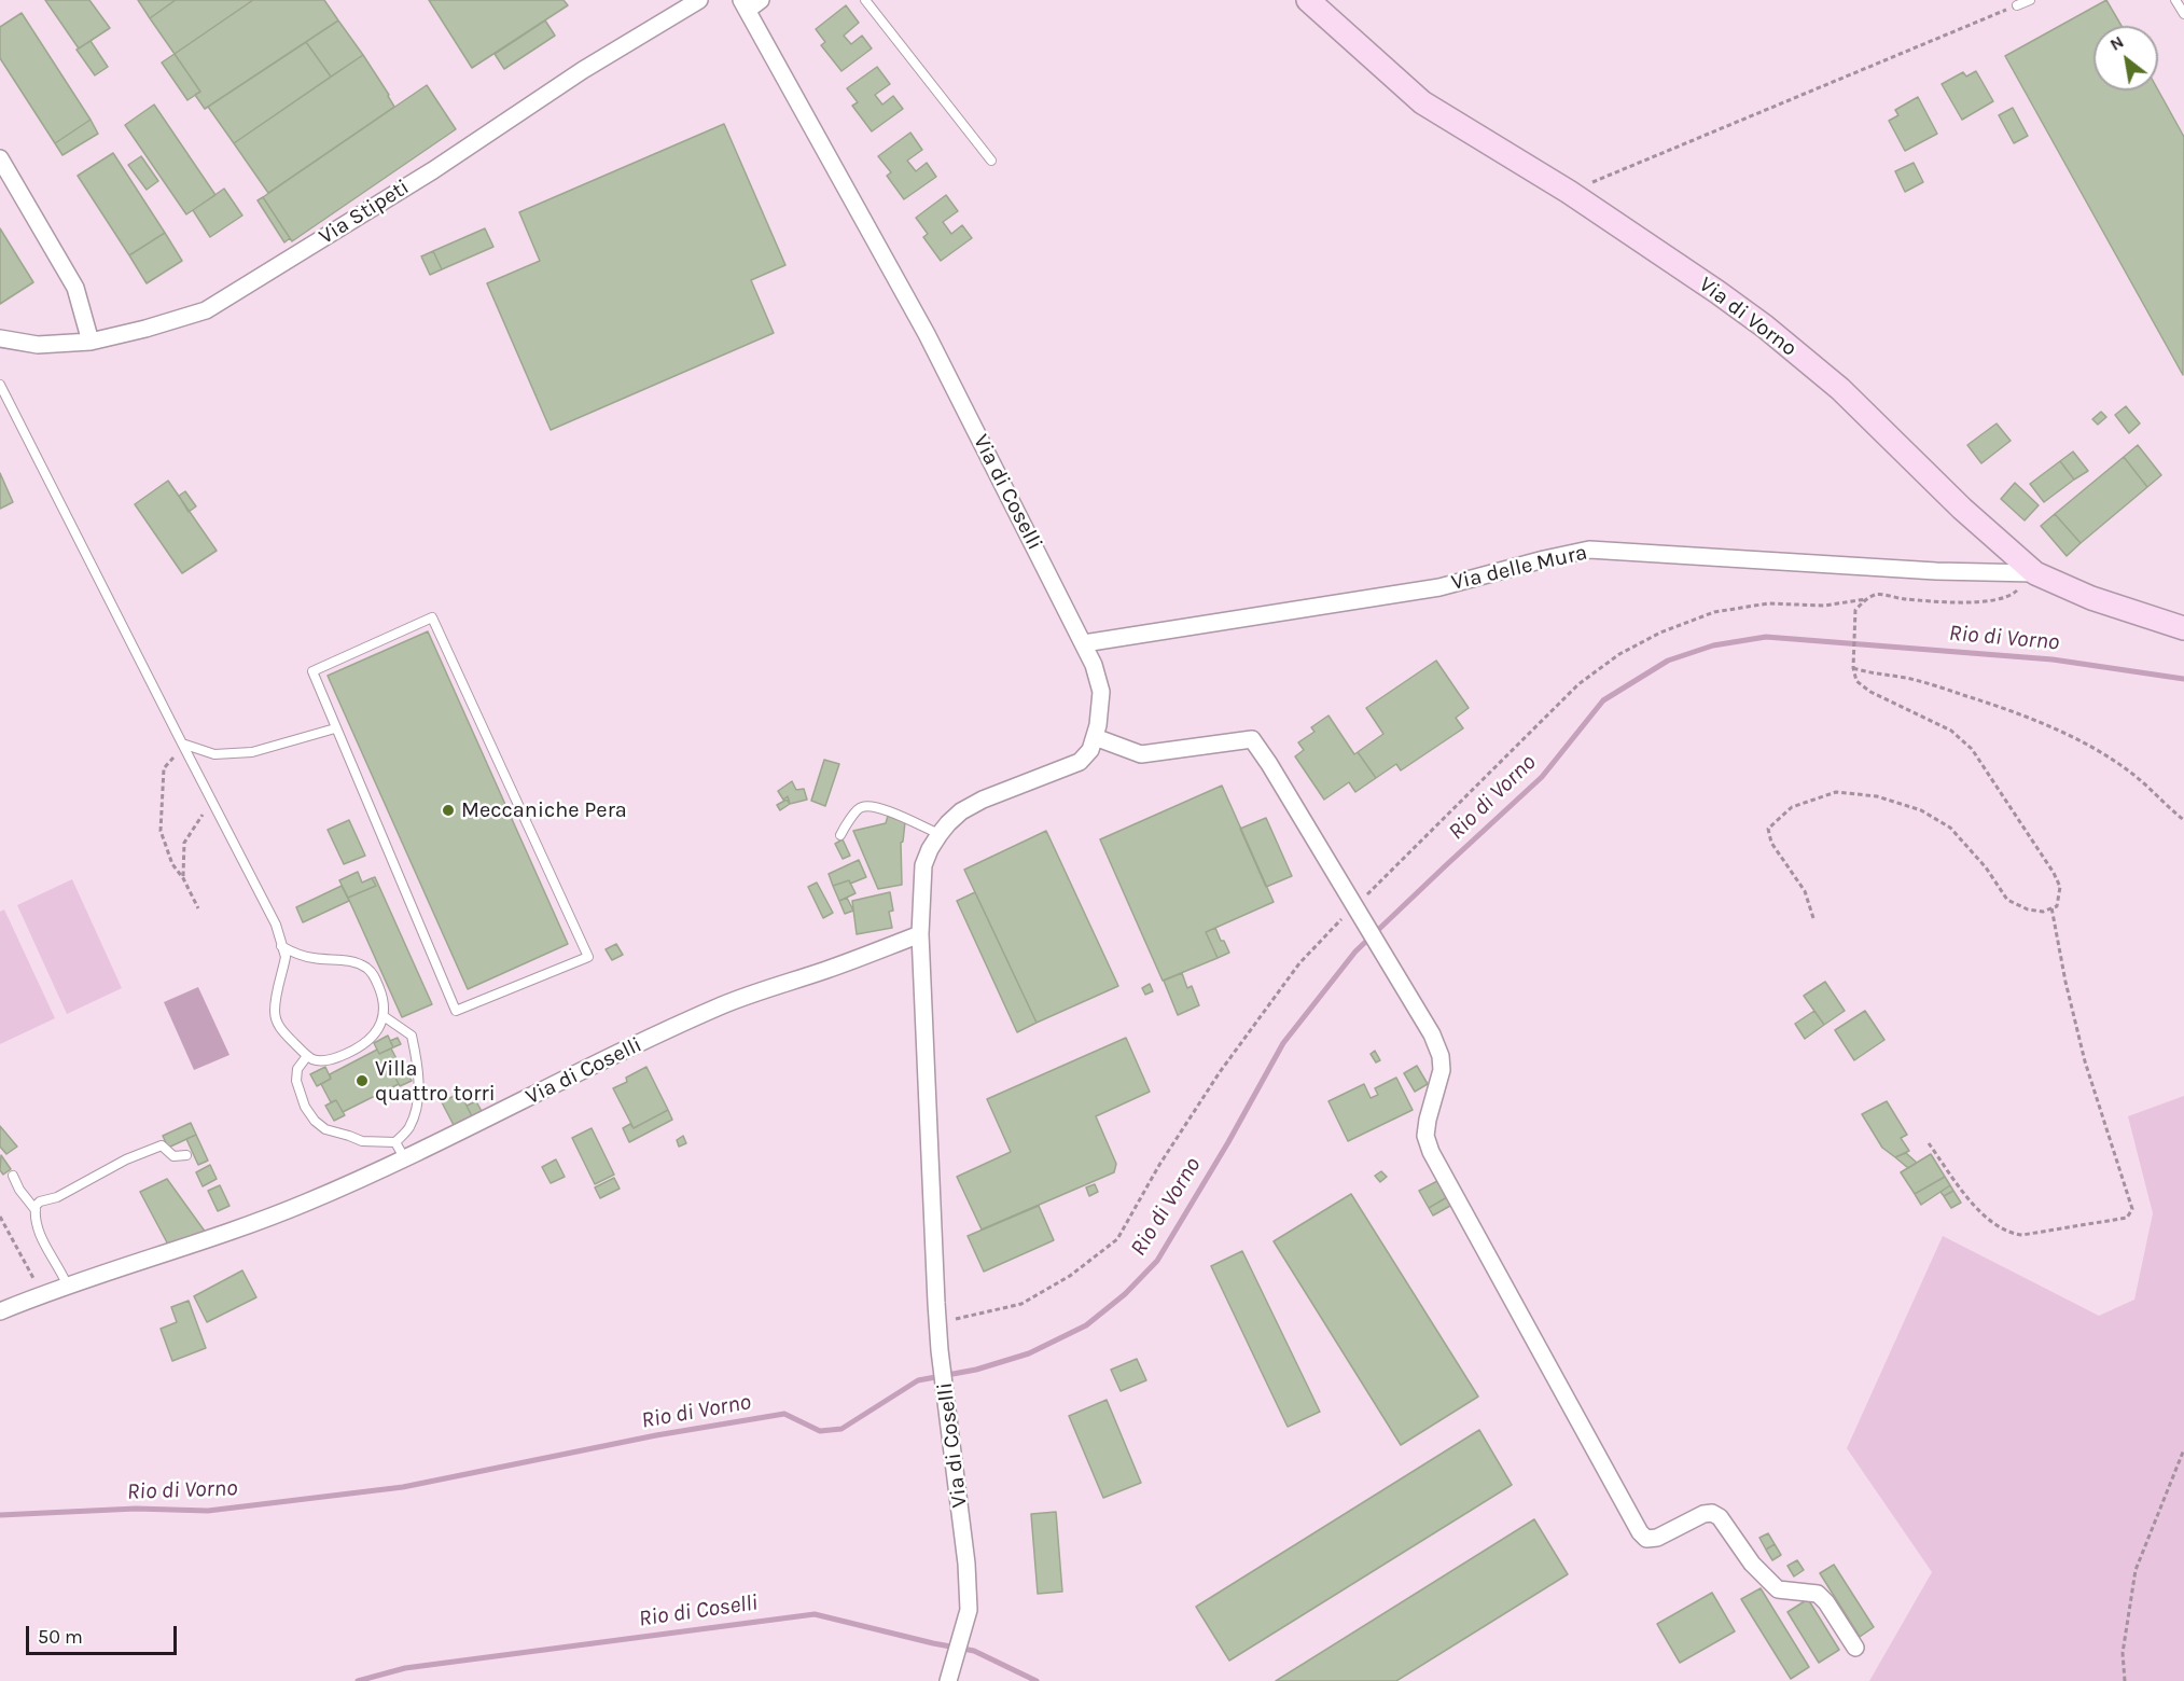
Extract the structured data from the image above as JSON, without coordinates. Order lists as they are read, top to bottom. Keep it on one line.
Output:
{"streets":{"street":["Via Stipeti","Via di Vorno","Via di Coselli","Via delle Mura"]},"crossings":[["Via di Vorno","Via delle Mura"],["Via di Coselli","Via delle Mura"]],"water":["Rio di Vorno","Rio di Coselli"],"places":["Meccaniche Pera","Villa quattro torri"],"scale_bar":"50 m","north":"top left"}
